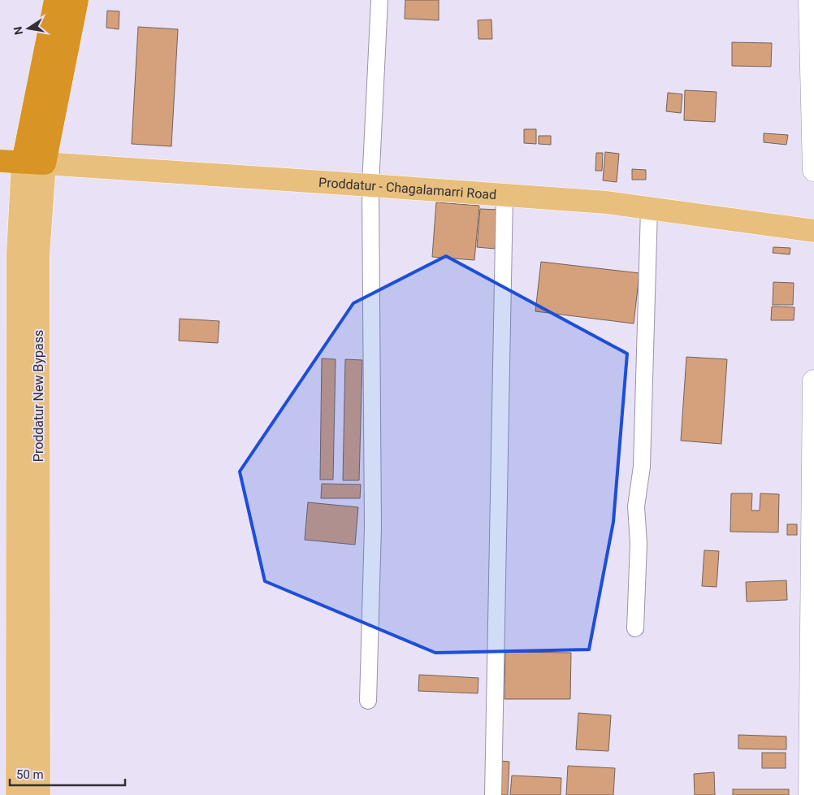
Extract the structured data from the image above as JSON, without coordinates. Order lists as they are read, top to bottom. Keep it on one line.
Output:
{"streets":{"highway":["Proddatur - Chagalamarri Road","Proddatur New Bypass"]},"crossings":[["Proddatur - Chagalamarri Road","Proddatur New Bypass"]],"scale_bar":"50 m","north":"left"}
